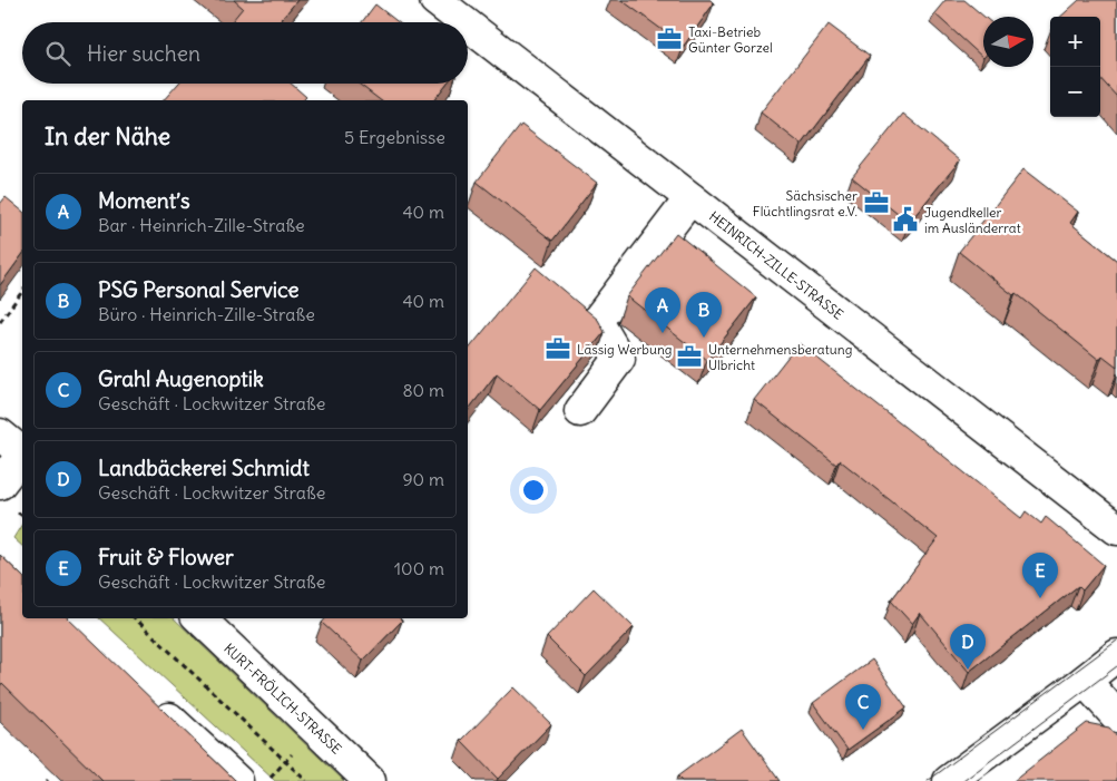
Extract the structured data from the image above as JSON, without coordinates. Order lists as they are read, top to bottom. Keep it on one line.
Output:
{"streets":{"street":["HEINRICH-ZILLE-STRASSE","KURT-FRÖLICH-STRASSE"]},"places":{"office":["Taxi-Betrieb Günter Gorzel","Sächsischer Flüchtlingsrat e.V.","Lässig Werbung","Unternehmensberatung Ulbricht"],"public building":["Jugendkeller im Ausländerrat"]},"north":"right","page":{"map_buttons":["+","−"],"search":"Hier suchen","heading":["In der Nähe","5 Ergebnisse"],"list":[{"mark":"A","name":"Moment’s","note":"Bar · Heinrich-Zille-Straße","value":"40 m"},{"mark":"B","name":"PSG Personal Service","note":"Büro · Heinrich-Zille-Straße","value":"40 m"},{"mark":"C","name":"Grahl Augenoptik","note":"Geschäft · Lockwitzer Straße","value":"80 m"},{"mark":"D","name":"Landbäckerei Schmidt","note":"Geschäft · Lockwitzer Straße","value":"90 m"},{"mark":"E","name":"Fruit & Flower","note":"Geschäft · Lockwitzer Straße","value":"100 m"}],"pins":["A","B","E","D","C"]}}
